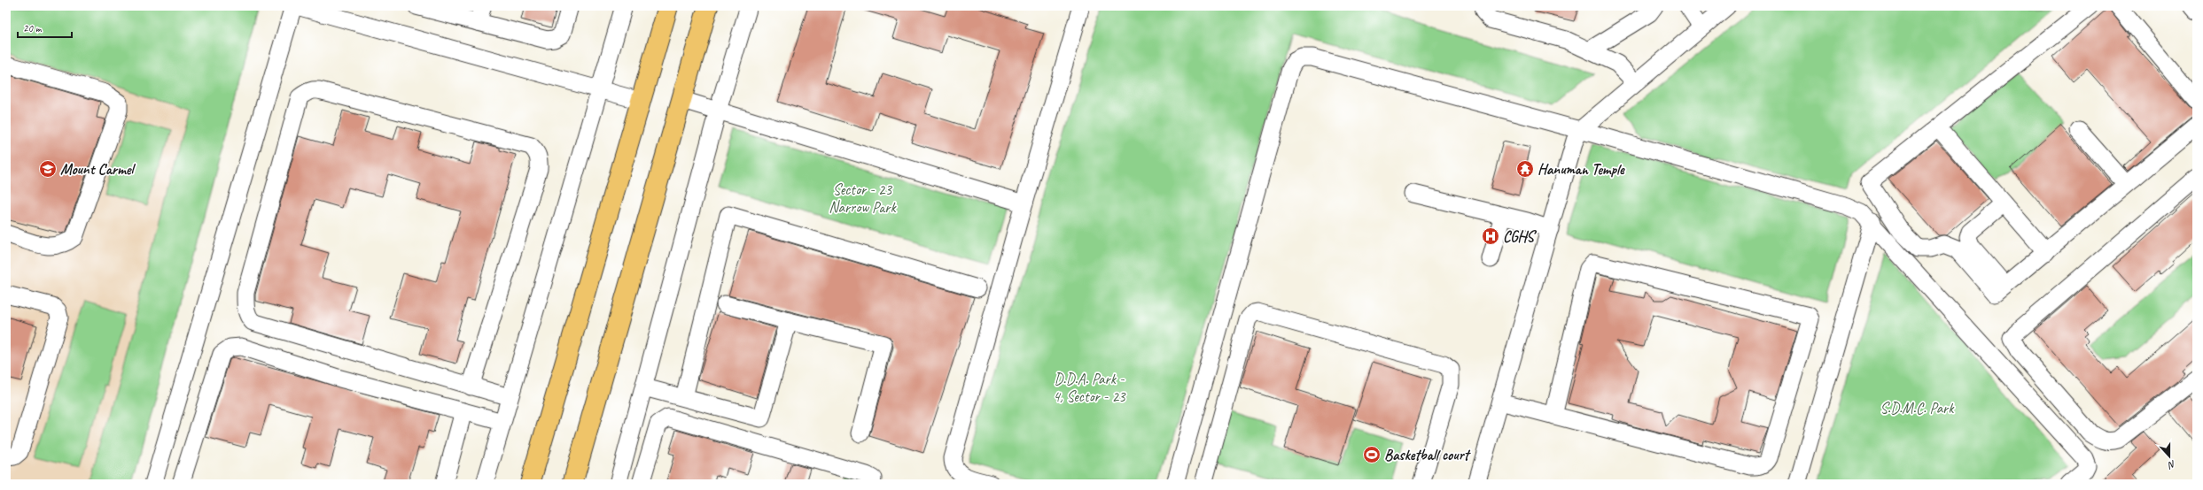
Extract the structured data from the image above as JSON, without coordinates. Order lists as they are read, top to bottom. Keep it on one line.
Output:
{"parks":["Sector - 23 Narrow Park","D.D.A. Park - 4, Sector - 23","S.D.M.C. Park"],"places":{"school or university":["Mount Carmel"],"temple":["Hanuman Temple"],"hospital":["CGHS"],"sports":["Basketball court"]},"scale_bar":"20 m","north":"bottom"}
